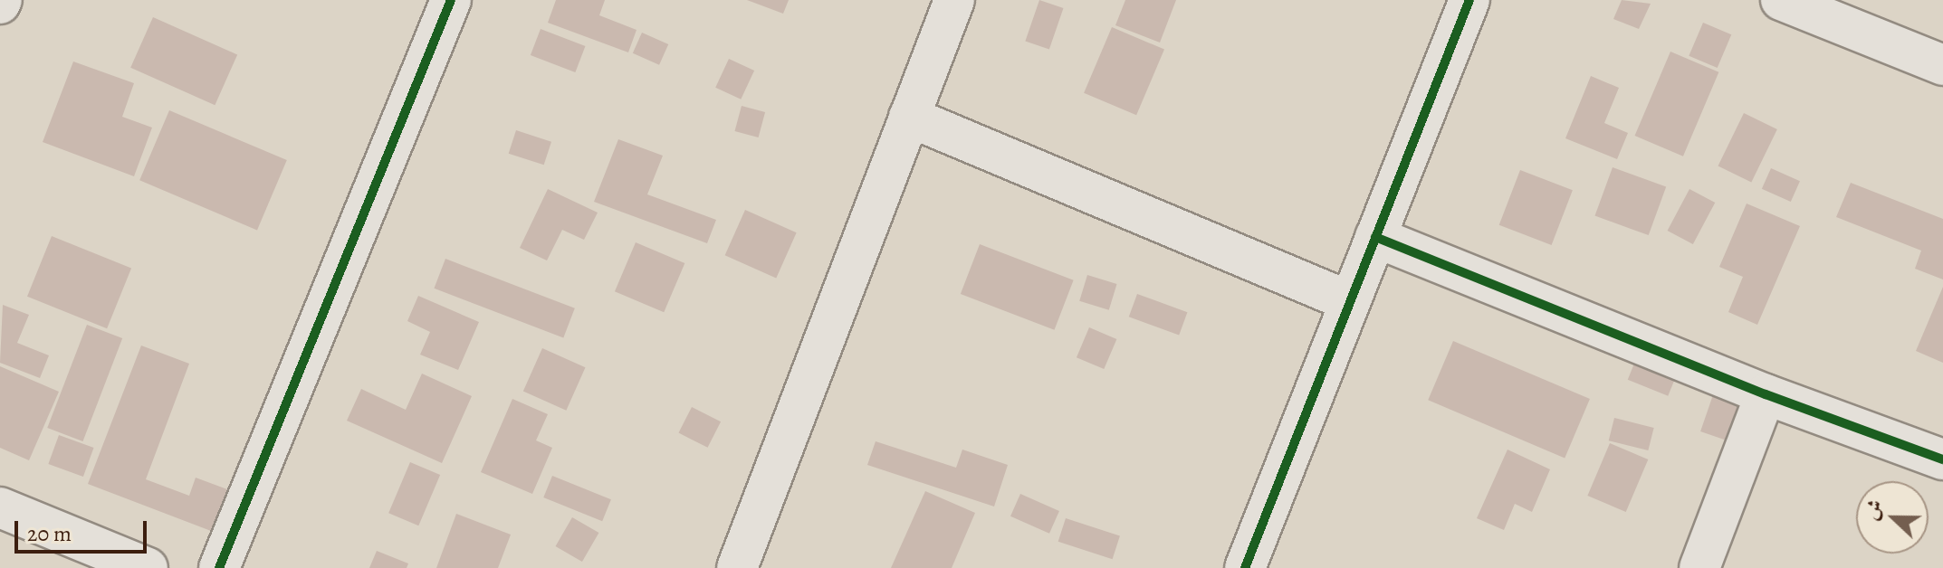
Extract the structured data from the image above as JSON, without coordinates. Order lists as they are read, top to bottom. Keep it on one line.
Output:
{"scale_bar":"20 m","north":"left"}
